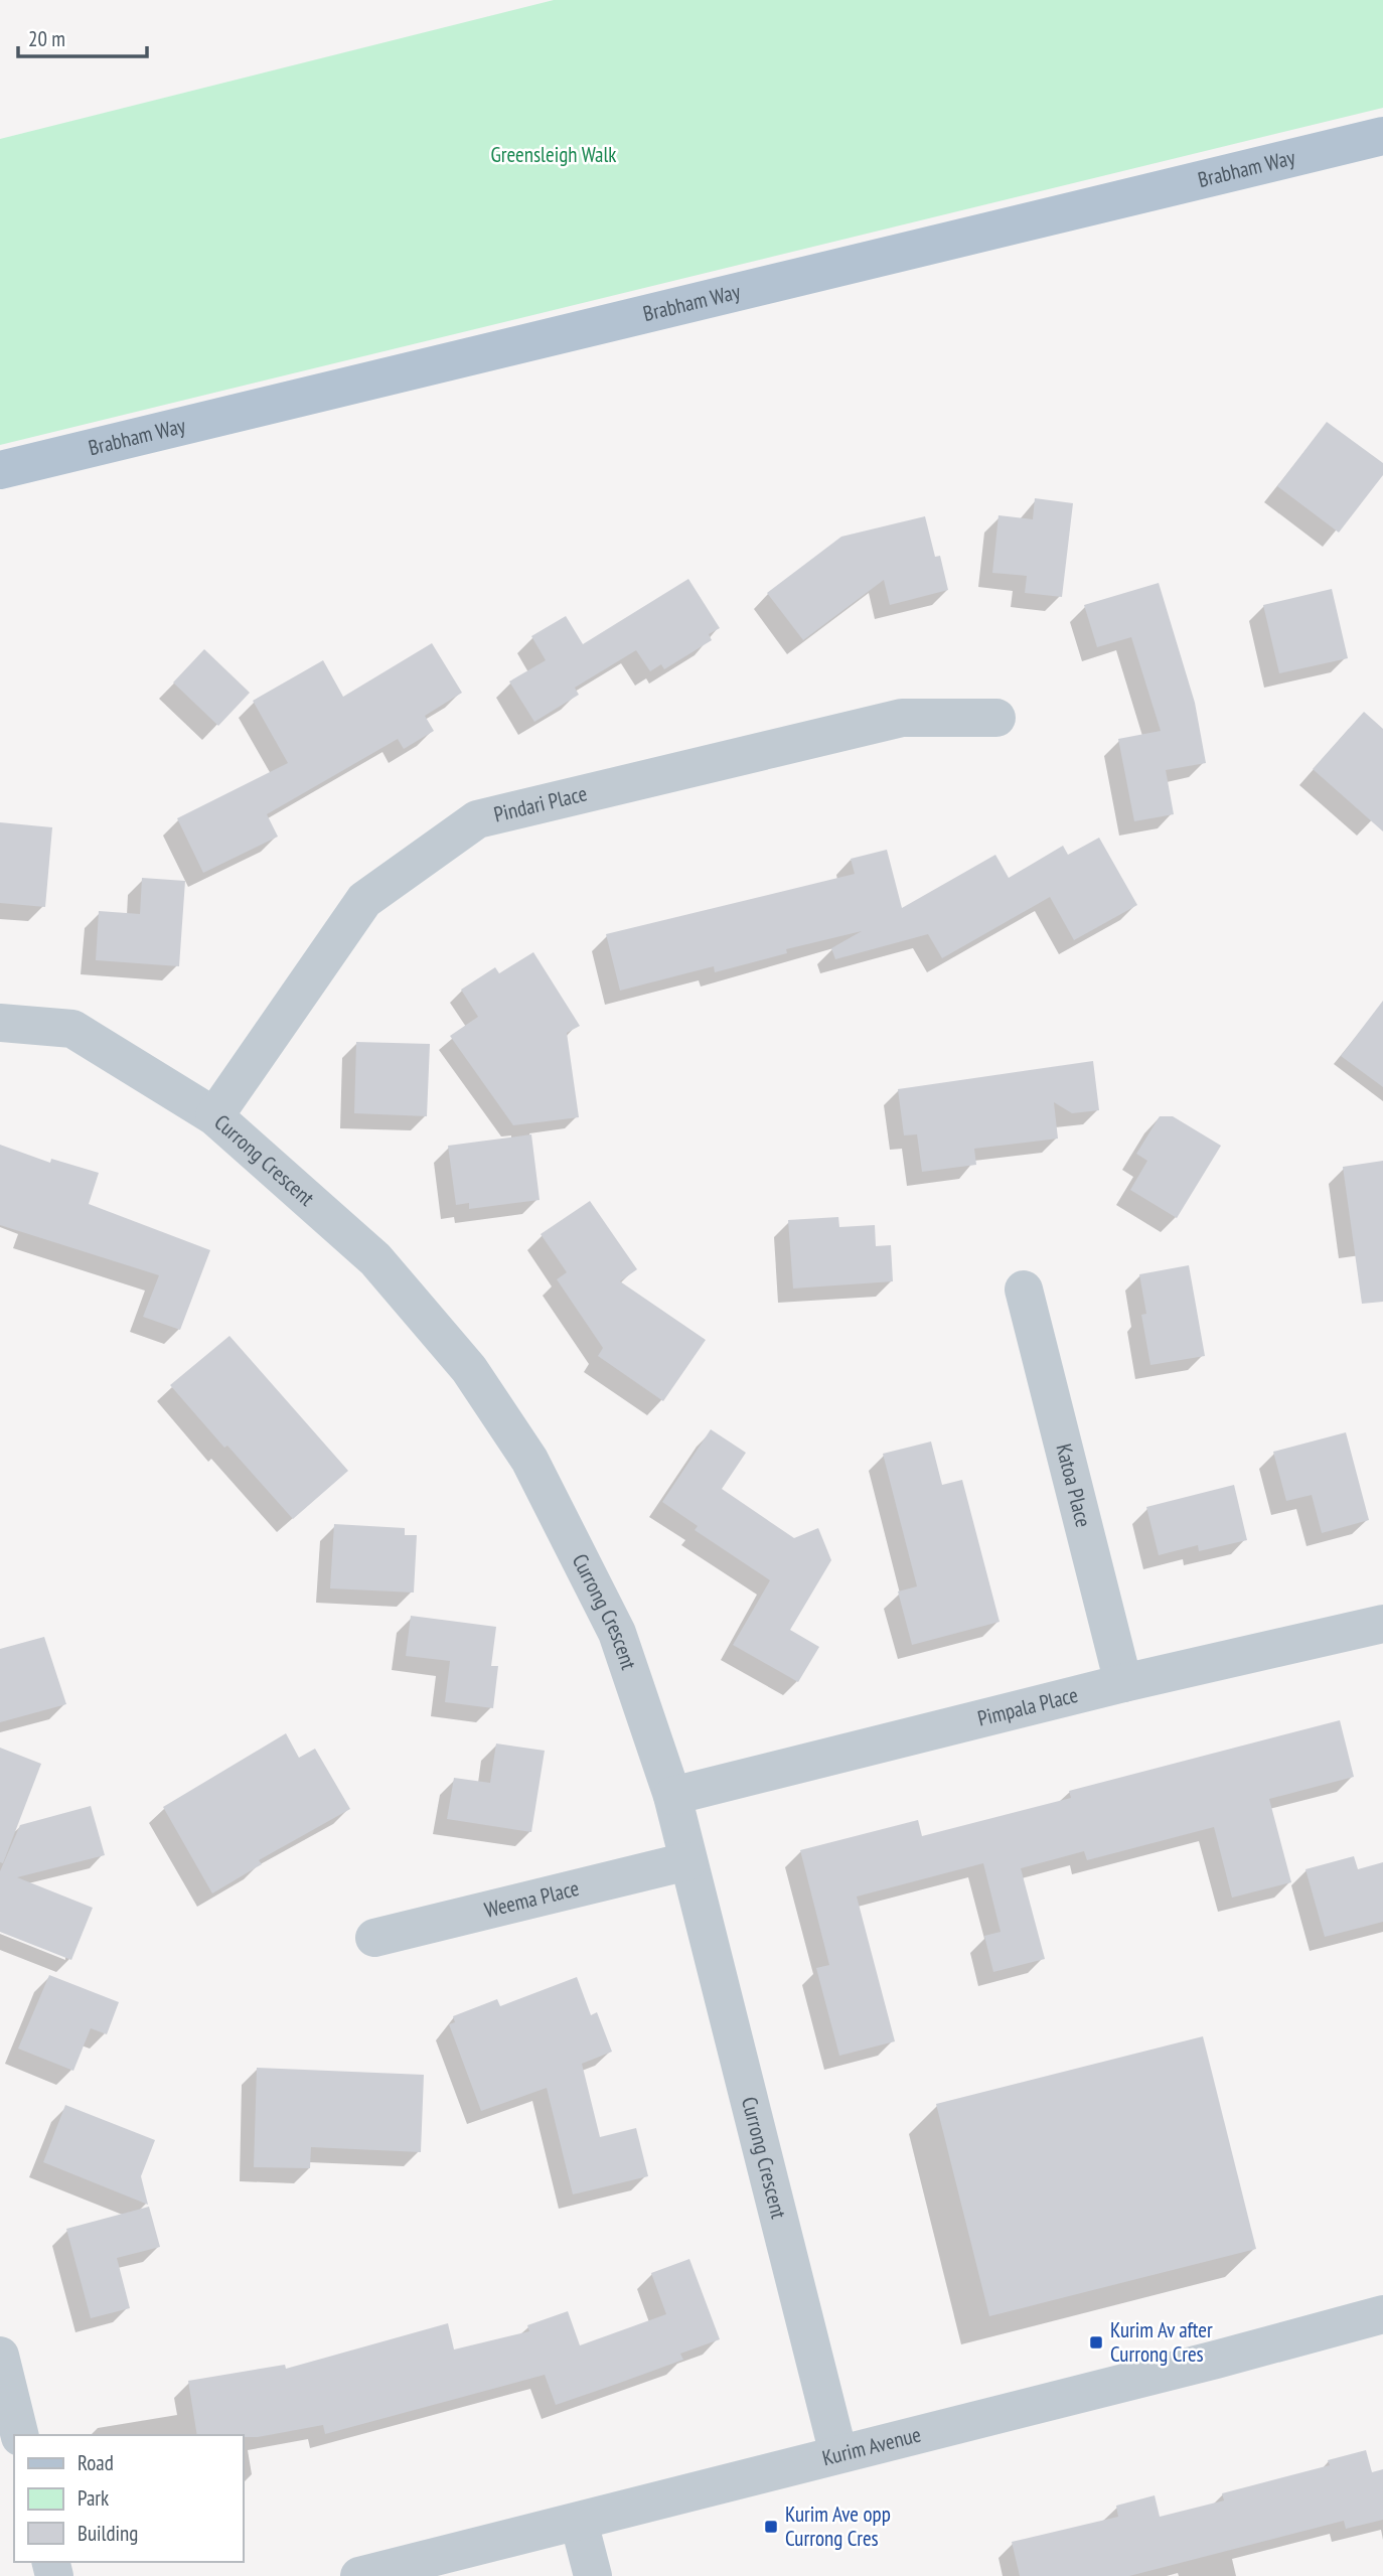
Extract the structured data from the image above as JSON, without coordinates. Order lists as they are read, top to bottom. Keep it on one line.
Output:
{"streets":{"main road":["Brabham Way"],"street":["Pindari Place","Currong Crescent","Katoa Place","Pimpala Place","Weema Place","Kurim Avenue"]},"crossings":[["Pindari Place","Currong Crescent"],["Currong Crescent","Pimpala Place"],["Currong Crescent","Weema Place"],["Currong Crescent","Kurim Avenue"],["Katoa Place","Pimpala Place"]],"parks":["Greensleigh Walk"],"places":{"transit":["Kurim Av after Currong Cres","Kurim Ave opp Currong Cres"]},"legend":["Road","Park","Building"],"scale_bar":"20 m"}
